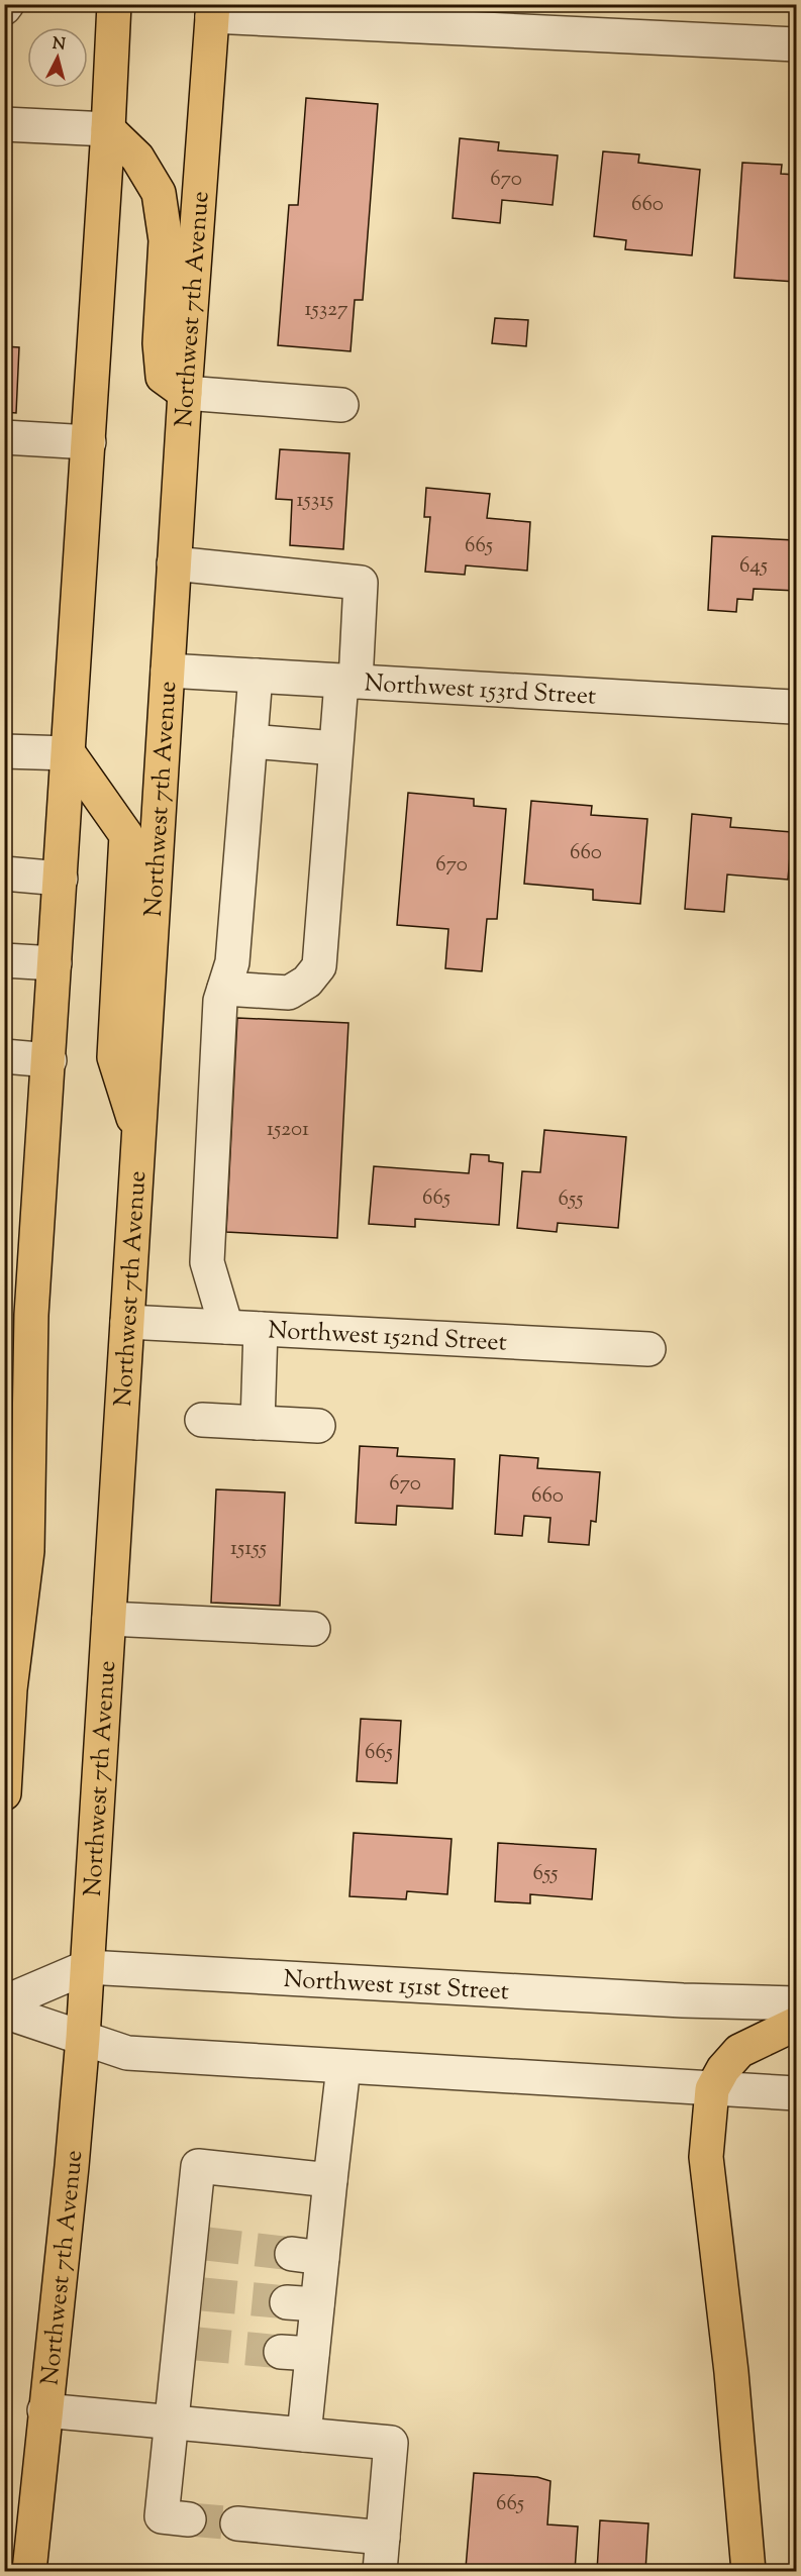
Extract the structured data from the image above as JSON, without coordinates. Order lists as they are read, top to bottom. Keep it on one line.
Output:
{"streets":{"main road":["Northwest 7th Avenue"],"street":["Northwest 153rd Street","Northwest 152nd Street","Northwest 151st Street"]},"crossings":[["Northwest 7th Avenue","Northwest 153rd Street"],["Northwest 7th Avenue","Northwest 152nd Street"],["Northwest 7th Avenue","Northwest 151st Street"]],"house_numbers":["670","660","15327","15315","665","645","660","670","15201","665","655","670","660","15155","665","655","665"],"north":"top"}
